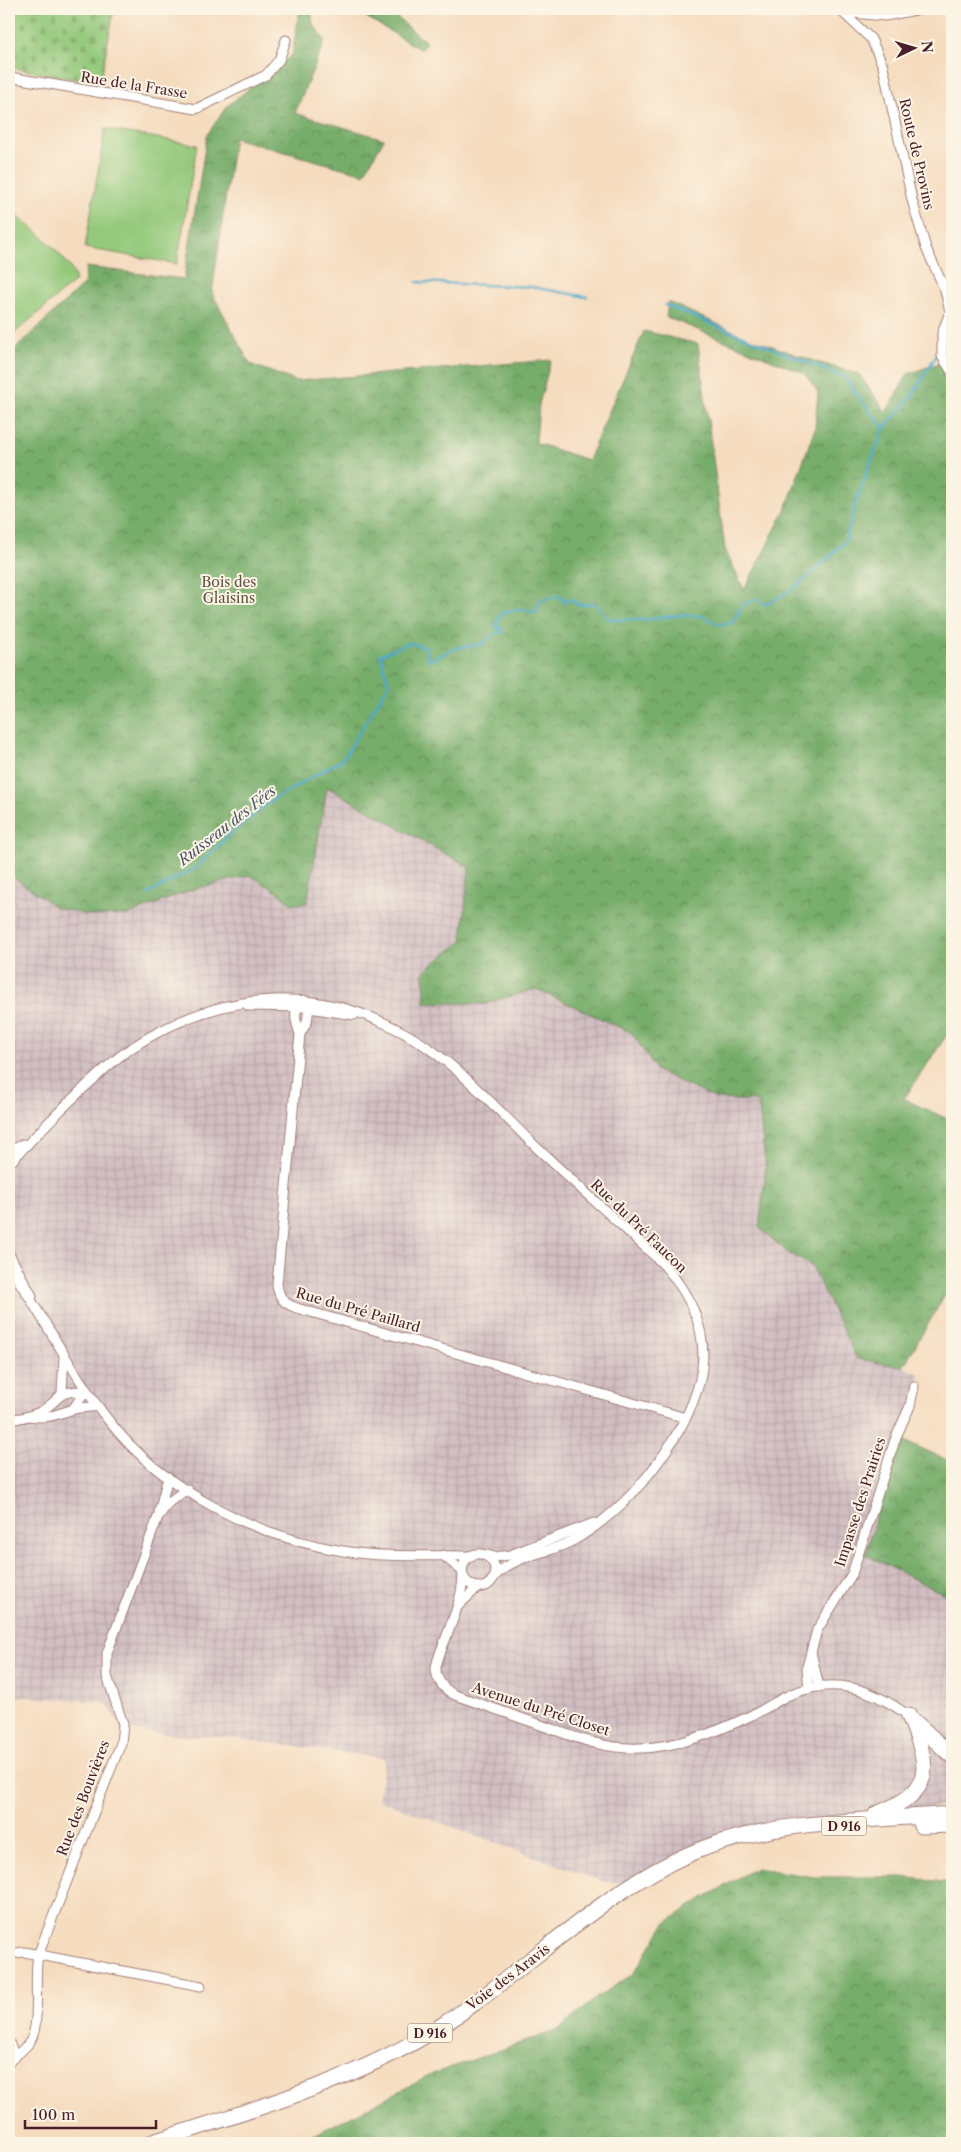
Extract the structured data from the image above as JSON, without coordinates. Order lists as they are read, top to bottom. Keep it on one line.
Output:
{"streets":{"highway":["D 916","Voie des Aravis"],"street":["Rue de la Frasse","Route de Provins","Rue du Pré Faucon","Rue du Pré Paillard","Impasse des Prairies","Avenue du Pré Closet","Rue des Bouvières"]},"crossings":[["Rue du Pré Faucon","Rue du Pré Paillard"],["Rue du Pré Faucon","Avenue du Pré Closet"],["Impasse des Prairies","Avenue du Pré Closet"]],"water":["Ruisseau des Fées"],"parks":["Bois des Glaisins"],"scale_bar":"100 m","north":"right"}
